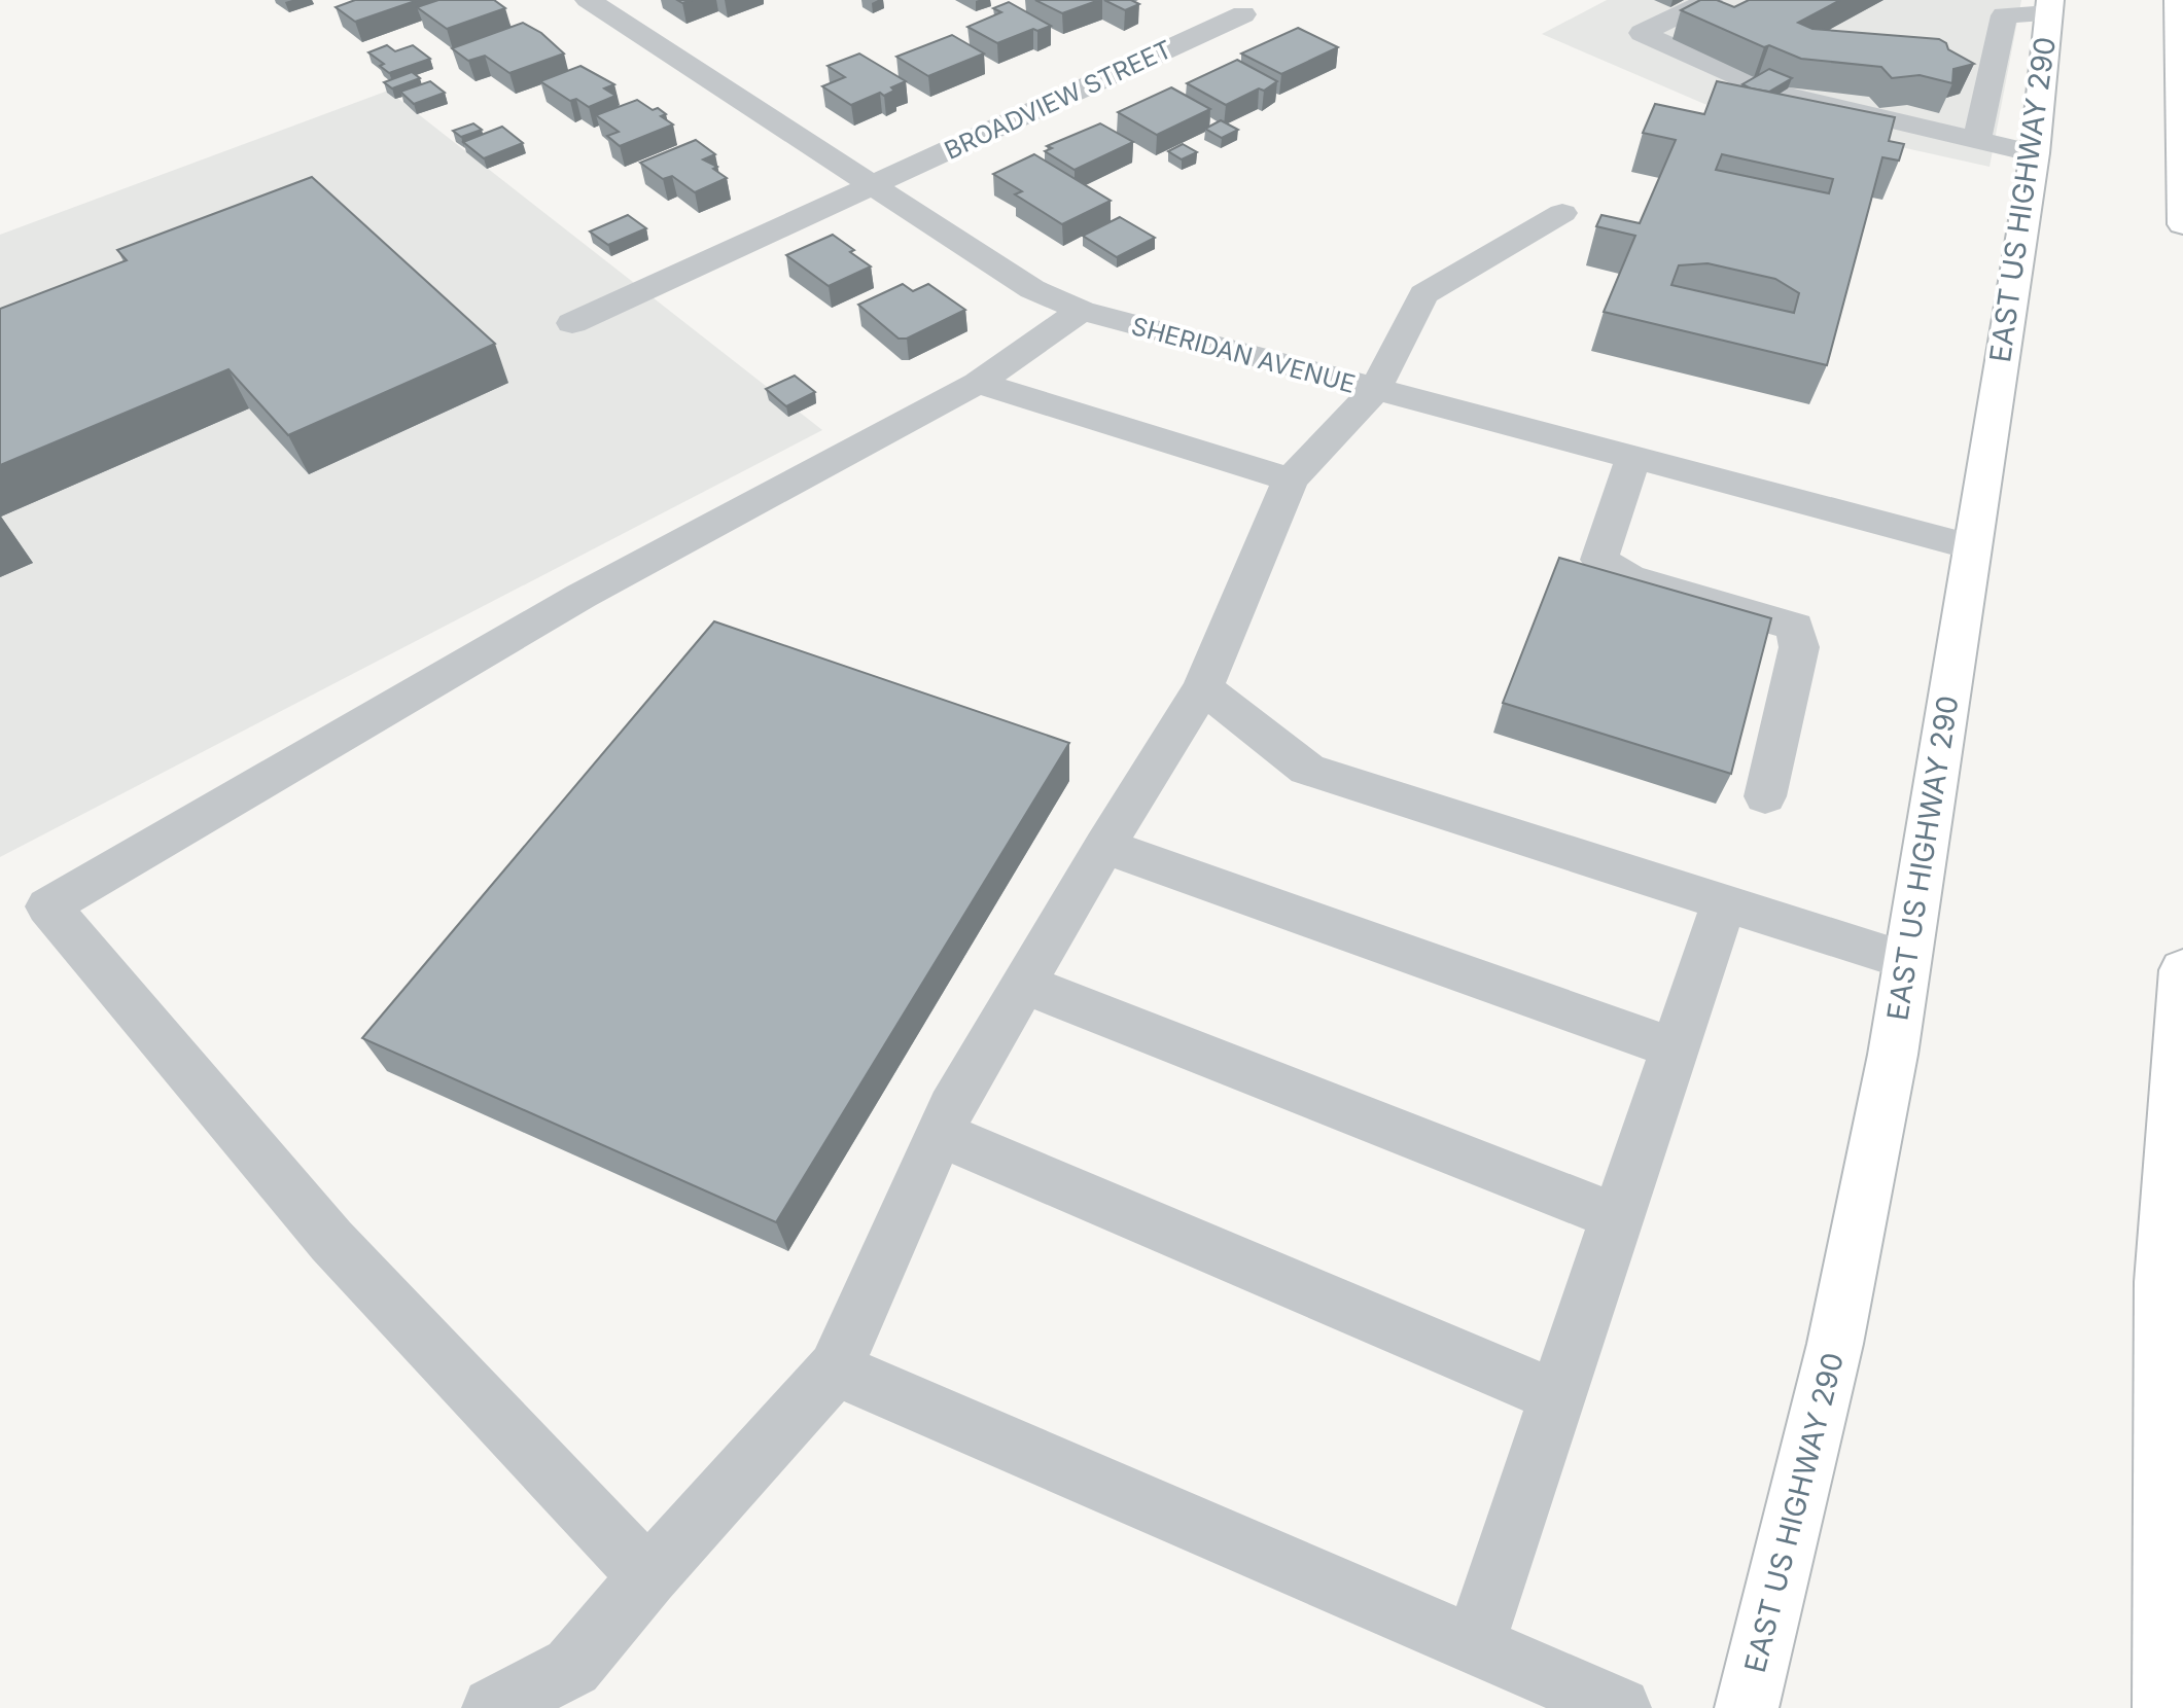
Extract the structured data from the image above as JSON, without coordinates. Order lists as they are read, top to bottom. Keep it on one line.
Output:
{"streets":{"main road":["EAST US HIGHWAY 290"],"street":["BROADVIEW STREET","SHERIDAN AVENUE"]},"crossings":[["BROADVIEW STREET","SHERIDAN AVENUE"],["EAST US HIGHWAY 290","SHERIDAN AVENUE"]]}
